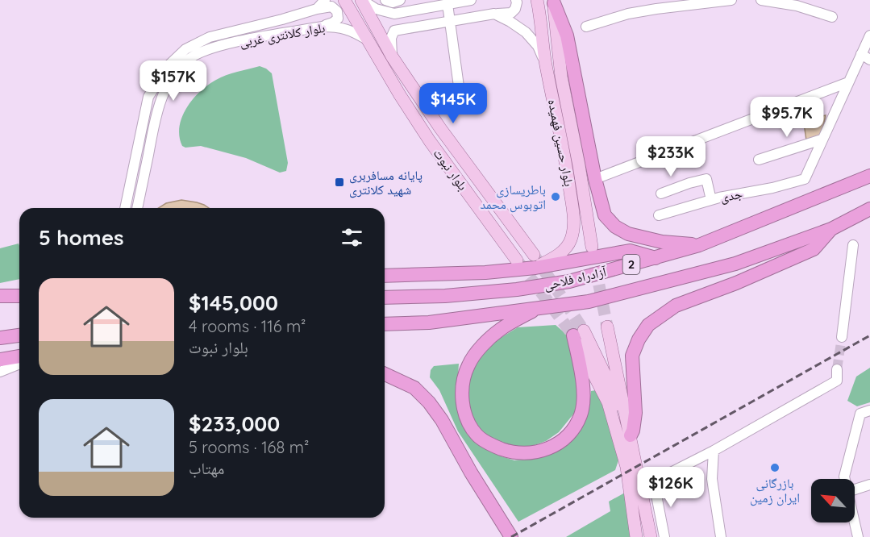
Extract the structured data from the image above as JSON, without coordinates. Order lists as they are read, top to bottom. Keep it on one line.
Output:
{"streets":{"highway":["2","آزادراه فلاحی"],"main road":["بلوار حسین فهمیده","بلوار نبوت"],"street":["بلوار کلانتری غربی","جدی"]},"crossings":[["بلوار کلانتری غربی","بلوار نبوت"],["بلوار حسین فهمیده","بلوار نبوت"]],"places":{"transit":["پایانه مسافربری شهید کلانتری"],"other":["باطریسازی اتوبوس محمد","بازرگانی ایران زمین"]},"north":"top left","page":{"price":["$157K","$145K","$95.7K","$233K","$126K"],"heading":"5 homes","list":[{"name":"$145,000","note":"4 rooms · 116 m² · بلوار نبوت"},{"name":"$233,000","note":"5 rooms · 168 m² · مهتاب"}]}}
